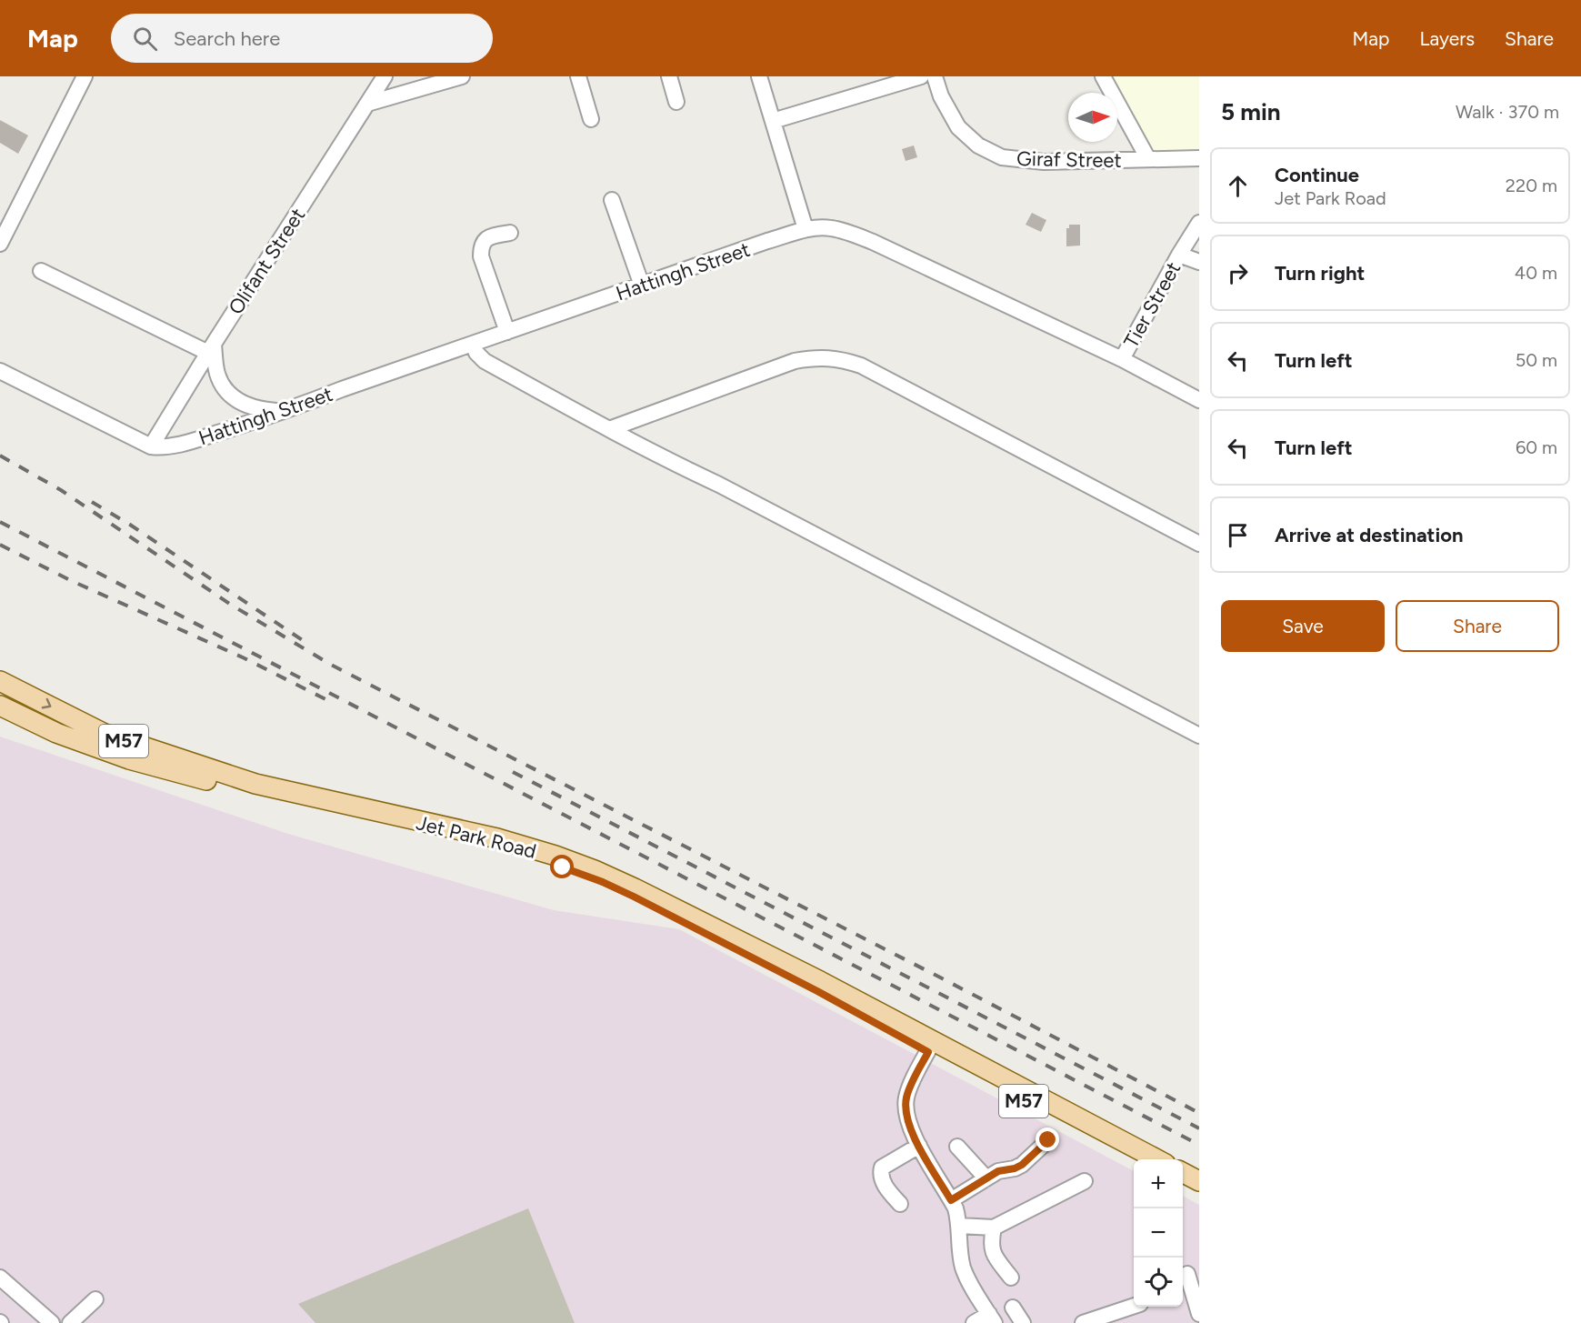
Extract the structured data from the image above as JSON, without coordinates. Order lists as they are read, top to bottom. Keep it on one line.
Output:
{"streets":{"main road":["M57","Jet Park Road"],"street":["Giraf Street","Olifant Street","Hattingh Street","Tier Street"]},"crossings":[["Olifant Street","Hattingh Street"],["Hattingh Street","Tier Street"]],"north":"right","page":{"header":"Map","search":"Search here","nav":["Map","Layers","Share"],"heading":["5 min","Walk · 370 m"],"list":[["Continue","Jet Park Road","220 m"],["Turn right","40 m"],["Turn left","50 m"],["Turn left","60 m"],"Arrive at destination"],"buttons":["Save","Share"],"map_buttons":["+","−"]}}
